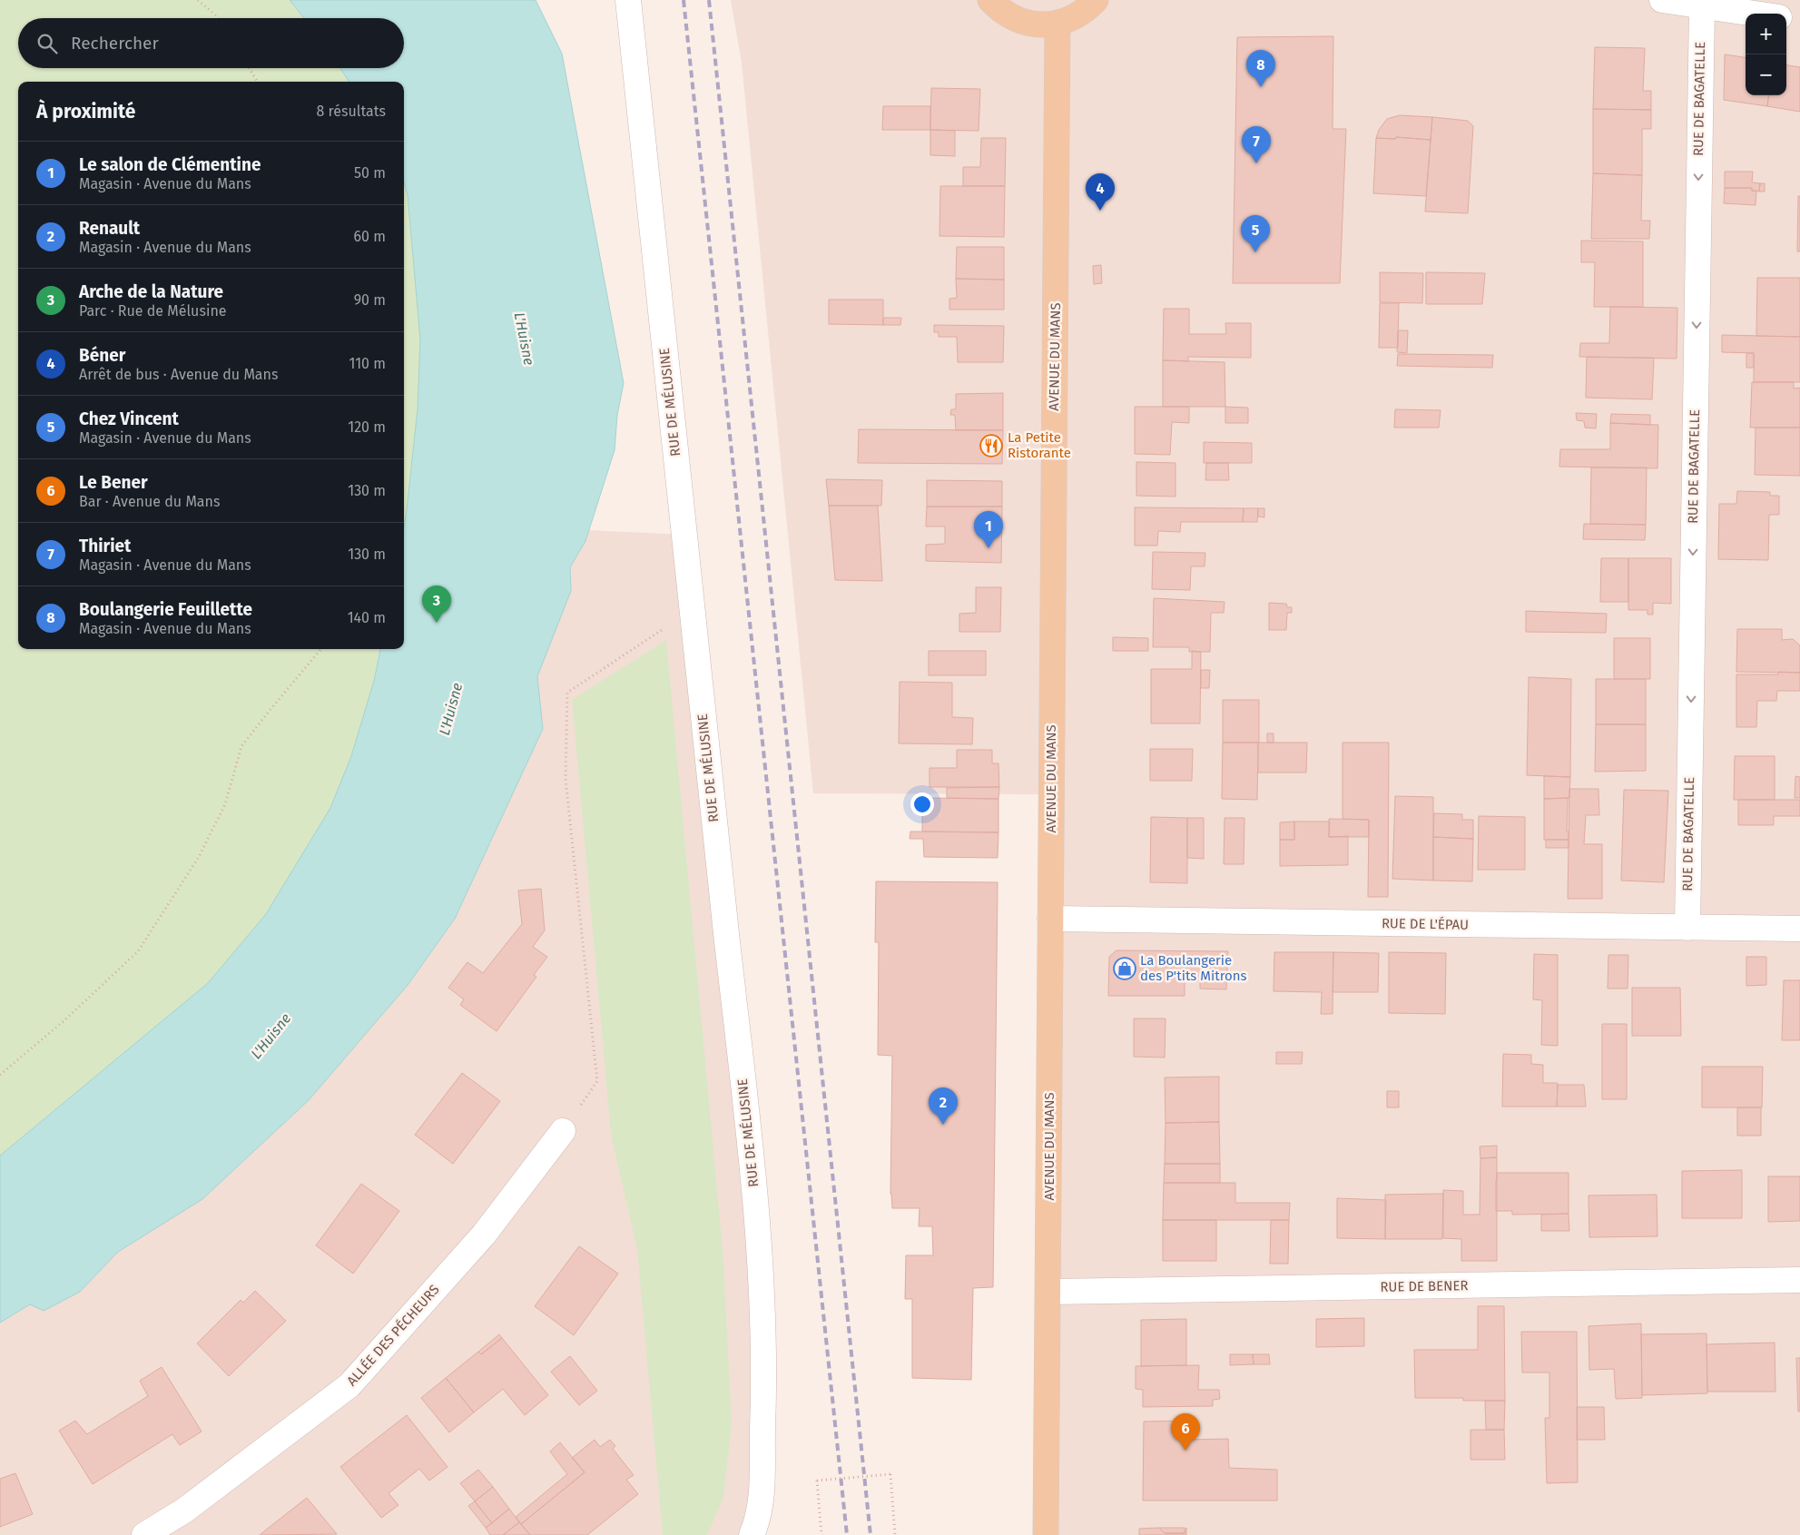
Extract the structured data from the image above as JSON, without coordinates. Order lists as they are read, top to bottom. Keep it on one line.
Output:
{"streets":{"main road":["AVENUE DU MANS"],"street":["RUE DE BAGATELLE","RUE DE MÉLUSINE","RUE DE L'ÉPAU","RUE DE BENER","ALLÉE DES PÉCHEURS"]},"crossings":[["RUE DE BAGATELLE","RUE DE L'ÉPAU"],["AVENUE DU MANS","RUE DE L'ÉPAU"],["AVENUE DU MANS","RUE DE BENER"]],"one_way":["RUE DE BAGATELLE"],"water":["L'Huisne"],"places":{"restaurant":["La Petite Ristorante"],"shop":["La Boulangerie des P'tits Mitrons"]},"page":{"map_buttons":["+","−"],"search":"Rechercher","pins":["8","7","4","5","1","3","2","6"],"heading":["À proximité","8 résultats"],"list":[{"mark":"1","name":"Le salon de Clémentine","note":"Magasin · Avenue du Mans","value":"50 m"},{"mark":"2","name":"Renault","note":"Magasin · Avenue du Mans","value":"60 m"},{"mark":"3","name":"Arche de la Nature","note":"Parc · Rue de Mélusine","value":"90 m"},{"mark":"4","name":"Béner","note":"Arrêt de bus · Avenue du Mans","value":"110 m"},{"mark":"5","name":"Chez Vincent","note":"Magasin · Avenue du Mans","value":"120 m"},{"mark":"6","name":"Le Bener","note":"Bar · Avenue du Mans","value":"130 m"},{"mark":"7","name":"Thiriet","note":"Magasin · Avenue du Mans","value":"130 m"},{"mark":"8","name":"Boulangerie Feuillette","note":"Magasin · Avenue du Mans","value":"140 m"}]}}
